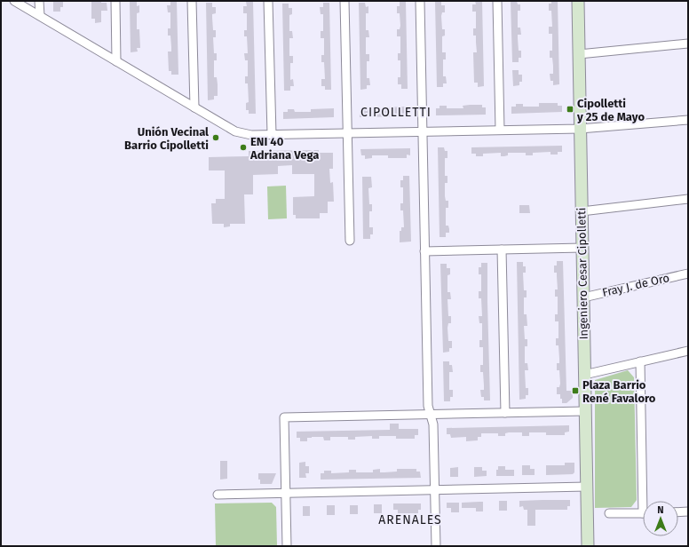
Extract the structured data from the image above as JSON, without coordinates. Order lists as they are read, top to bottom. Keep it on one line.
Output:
{"streets":{"street":["Ingeniero Cesar Cipolletti","Fray J. de Oro"]},"crossings":[["Ingeniero Cesar Cipolletti","Fray J. de Oro"]],"districts":["CIPOLLETTI","ARENALES"],"places":{"transit":["Cipolletti y 25 de Mayo","Plaza Barrio René Favaloro"],"other":["Unión Vecinal Barrio Cipolletti","ENI 40 Adriana Vega"]},"north":"top"}
